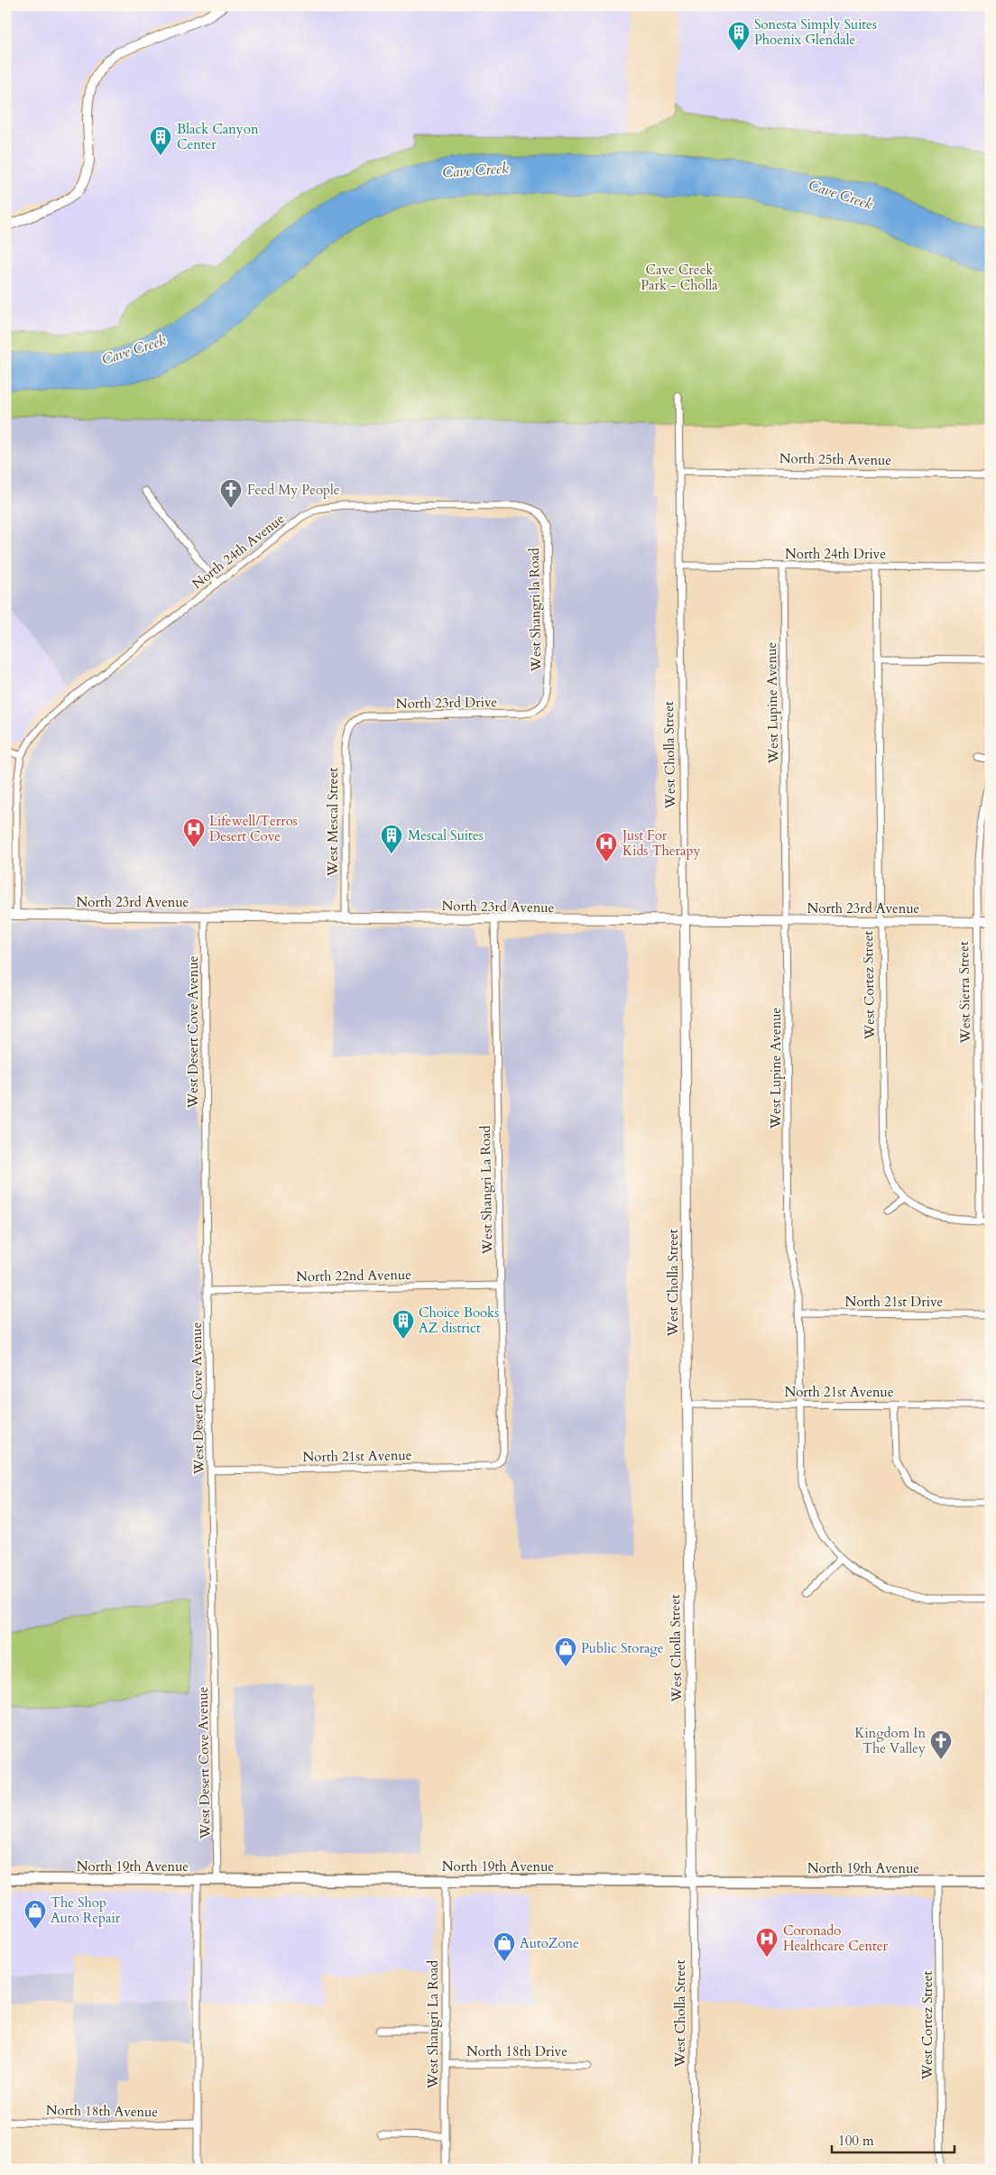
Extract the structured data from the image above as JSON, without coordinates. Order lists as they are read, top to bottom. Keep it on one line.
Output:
{"streets":{"main road":["North 19th Avenue"],"street":["North 25th Avenue","North 24th Avenue","North 24th Drive","West Shangri la Road","North 23rd Drive","West Lupine Avenue","West Cholla Street","West Mescal Street","North 23rd Avenue","West Cortez Street","West Sierra Street","West Desert Cove Avenue","West Shangri La Road","North 22nd Avenue","North 21st Drive","North 21st Avenue","North 18th Drive","North 18th Avenue"]},"crossings":[["North 25th Avenue","West Cholla Street"],["North 24th Avenue","West Shangri la Road"],["North 24th Drive","West Lupine Avenue"],["North 24th Drive","West Cholla Street"],["North 24th Drive","West Cortez Street"],["West Shangri la Road","North 23rd Drive"],["North 23rd Drive","West Mescal Street"],["West Lupine Avenue","North 23rd Avenue"],["West Lupine Avenue","North 21st Drive"],["West Lupine Avenue","North 21st Avenue"],["West Cholla Street","North 23rd Avenue"],["West Cholla Street","North 21st Avenue"],["West Cholla Street","North 19th Avenue"],["West Mescal Street","North 23rd Avenue"],["North 23rd Avenue","West Cortez Street"],["North 23rd Avenue","West Sierra Street"],["North 23rd Avenue","West Desert Cove Avenue"],["North 23rd Avenue","West Shangri La Road"],["West Cortez Street","North 19th Avenue"],["West Desert Cove Avenue","North 22nd Avenue"],["West Desert Cove Avenue","North 21st Avenue"],["West Desert Cove Avenue","North 19th Avenue"],["West Shangri La Road","North 22nd Avenue"],["West Shangri La Road","North 21st Avenue"],["West Shangri La Road","North 19th Avenue"],["West Shangri La Road","North 18th Drive"]],"water":["Cave Creek"],"parks":["Cave Creek Park - Cholla"],"places":{"building":["Sonesta Simply Suites Phoenix Glendale","Black Canyon Center","Mescal Suites","Choice Books AZ district"],"church":["Feed My People","Kingdom In The Valley"],"hospital":["Lifewell/Terros Desert Cove","Just For Kids Therapy","Coronado Healthcare Center"],"shop":["Public Storage","The Shop Auto Repair","AutoZone"]},"scale_bar":"100 m"}
